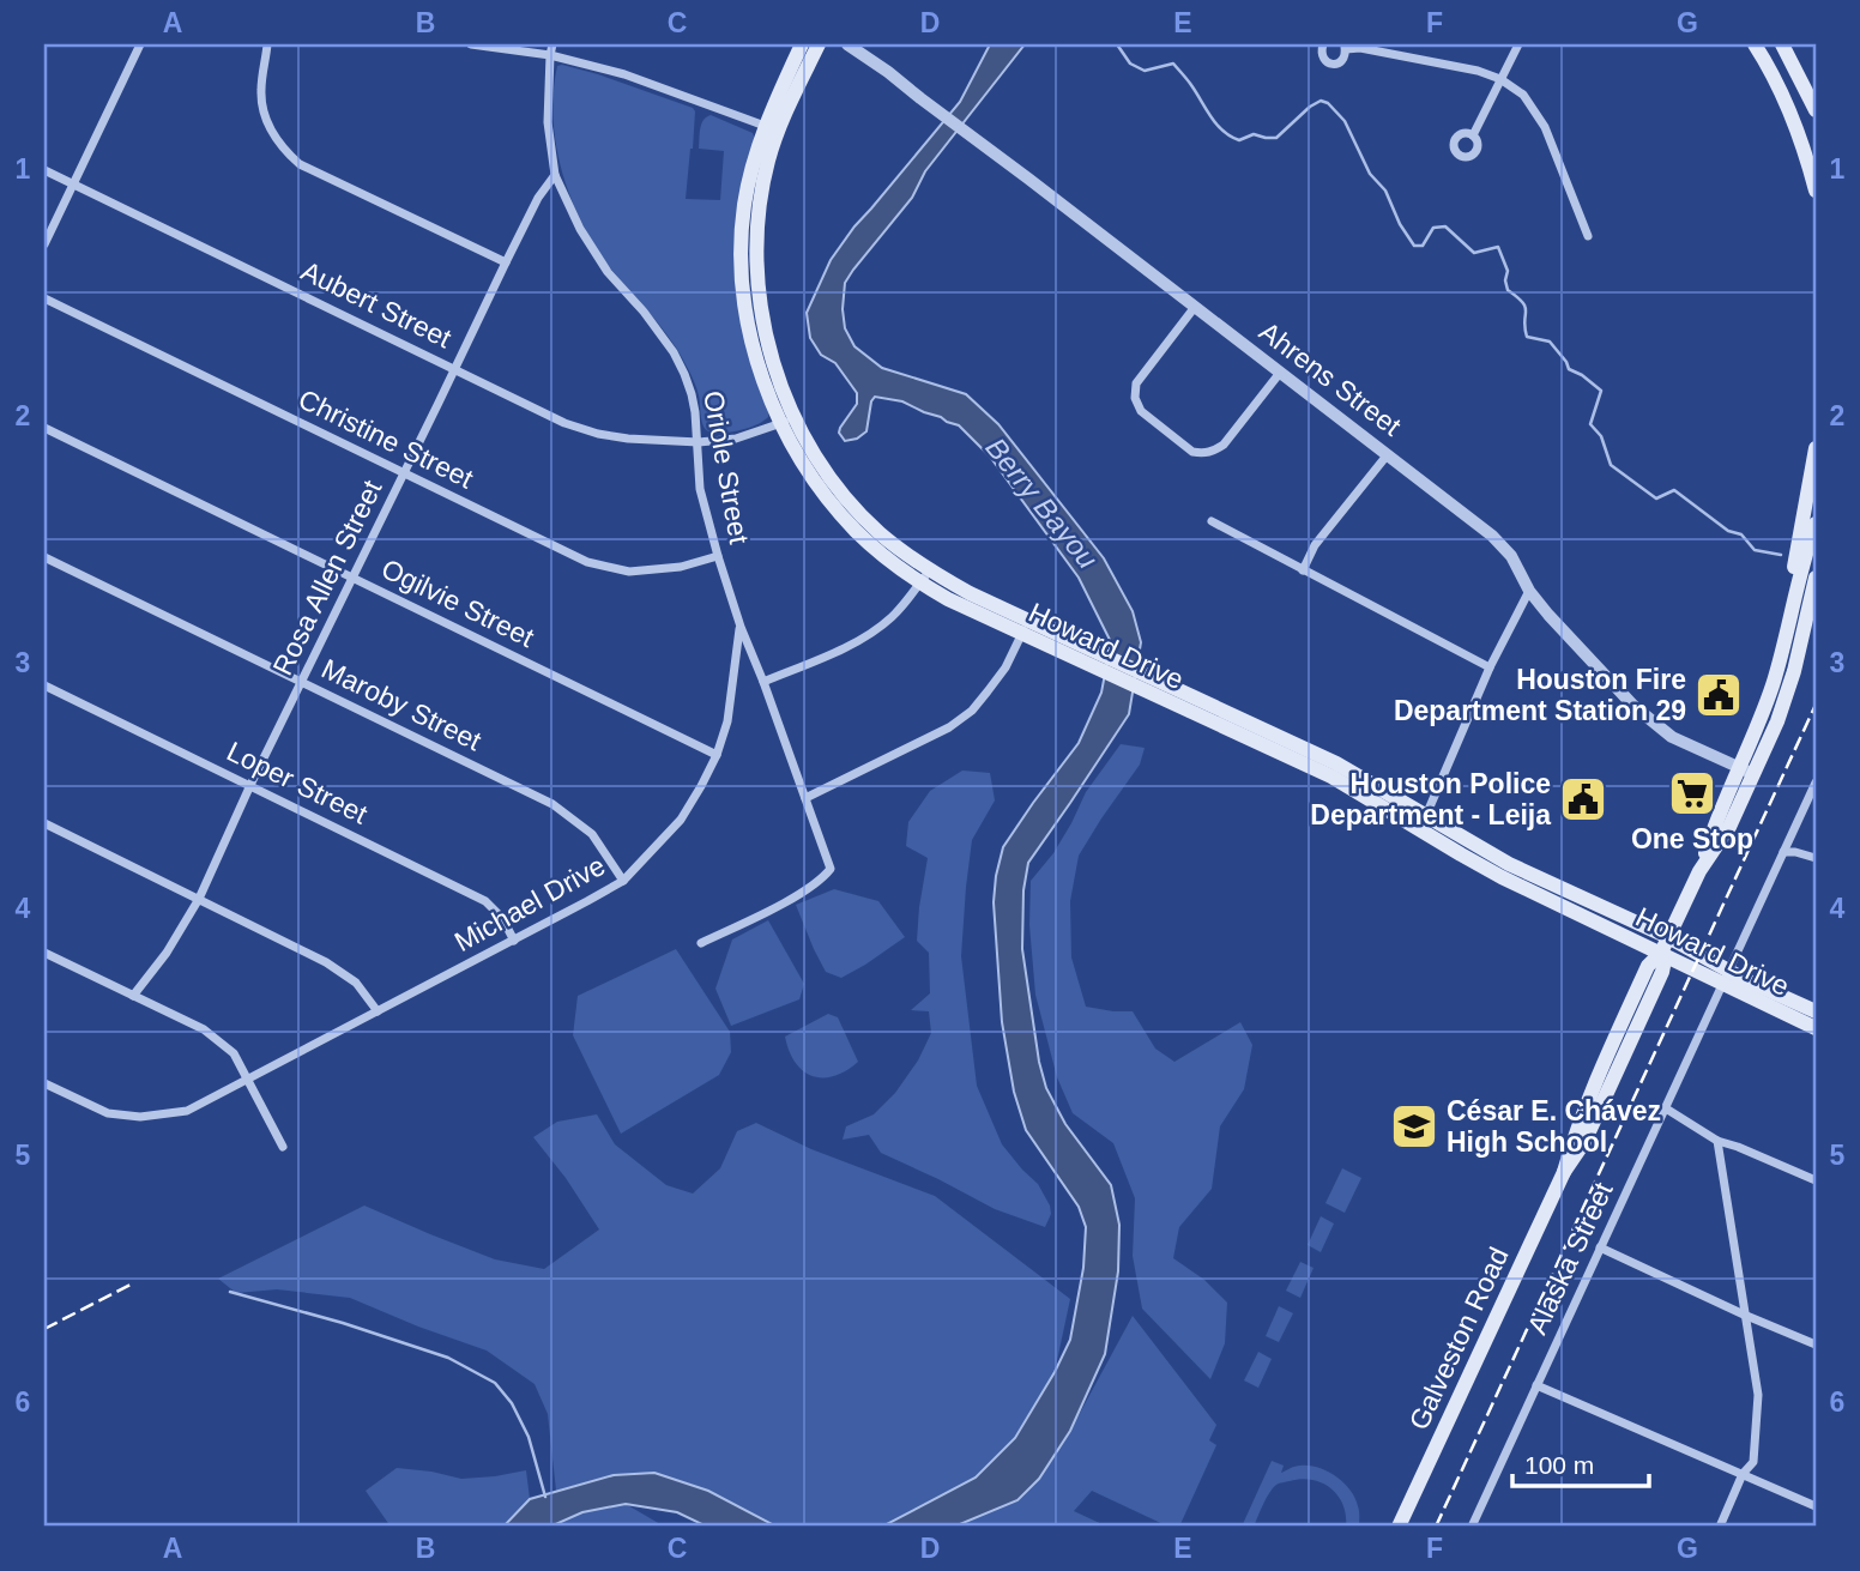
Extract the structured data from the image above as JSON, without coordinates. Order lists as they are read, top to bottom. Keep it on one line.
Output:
{"streets":{"main road":["Howard Drive","Galveston Road"],"street":["Aubert Street","Ahrens Street","Christine Street","Oriole Street","Rosa Allen Street","Ogilvie Street","Maroby Street","Loper Street","Michael Drive","Alaska Street"]},"crossings":[["Aubert Street","Oriole Street"],["Aubert Street","Rosa Allen Street"],["Aubert Street","Howard Drive"],["Ahrens Street","Galveston Road"],["Christine Street","Oriole Street"],["Christine Street","Rosa Allen Street"],["Oriole Street","Rosa Allen Street"],["Oriole Street","Michael Drive"],["Rosa Allen Street","Ogilvie Street"],["Rosa Allen Street","Maroby Street"],["Rosa Allen Street","Loper Street"],["Ogilvie Street","Michael Drive"],["Howard Drive","Alaska Street"],["Howard Drive","Galveston Road"],["Maroby Street","Michael Drive"],["Loper Street","Michael Drive"]],"water":["Berry Bayou"],"places":{"public building":["Houston Fire Department Station 29","Houston Police Department - Leija"],"supermarket":["One Stop"],"school or university":["César E. Chávez High School"]},"scale_bar":"100 m","grid":{"columns":["A","B","C","D","E","F","G"],"rows":["1","2","3","4","5","6"]}}
